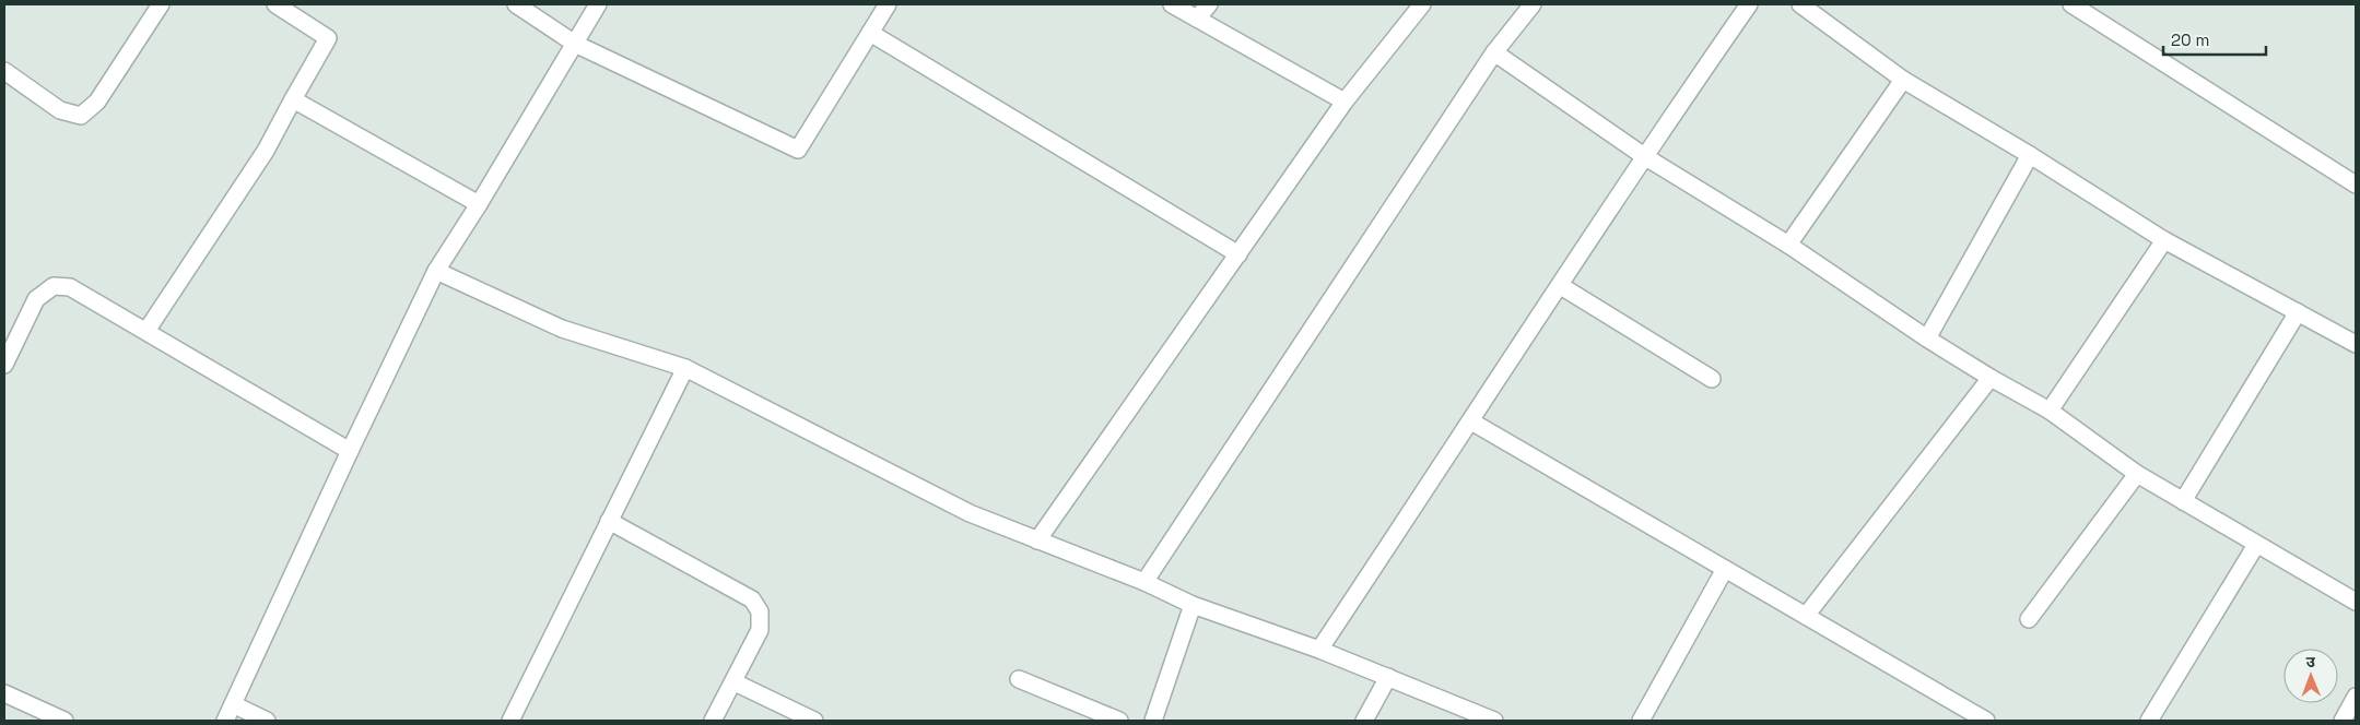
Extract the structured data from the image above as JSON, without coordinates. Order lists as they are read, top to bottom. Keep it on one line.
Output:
{"scale_bar":"20 m","north":"top"}
